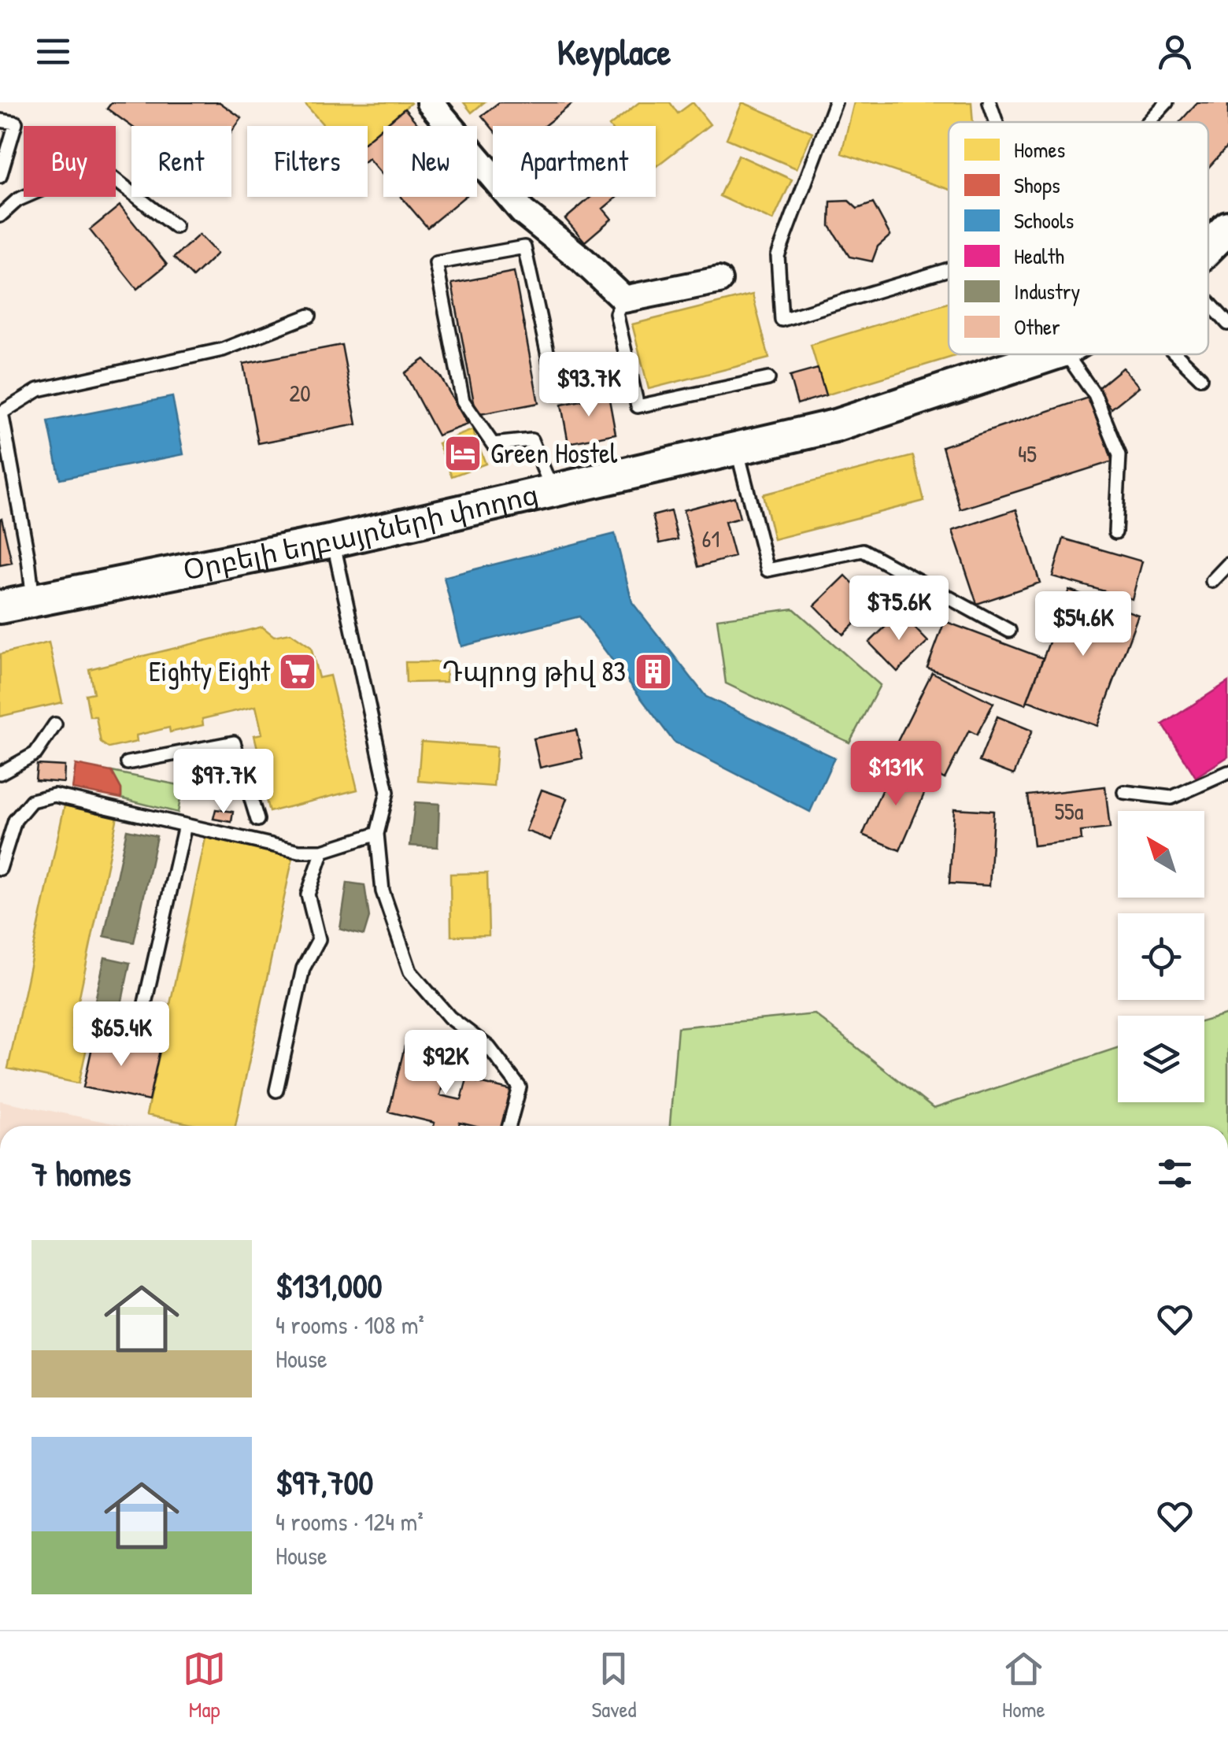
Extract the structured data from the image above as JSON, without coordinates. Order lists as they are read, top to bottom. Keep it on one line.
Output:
{"streets":{"street":["Օրբելի եղբայրների փողոց"]},"places":{"hotel":["Green Hostel"],"supermarket":["Eighty Eight"],"building":["Դպրոց թիվ 83"]},"house_numbers":["20","45","61","55a"],"legend":["Homes","Shops","Schools","Health","Industry","Other"],"north":"top left","page":{"header":"Keyplace","chip":["Buy","Rent","Filters","New","Apartment"],"price":["$93.7K","$75.6K","$54.6K","$131K","$97.7K","$65.4K","$92K"],"heading":"7 homes","list":[{"name":"$131,000","note":"4 rooms · 108 m² · House"},{"name":"$97,700","note":"4 rooms · 124 m² · House"}],"tabs":["Map","Saved","Home"]}}
